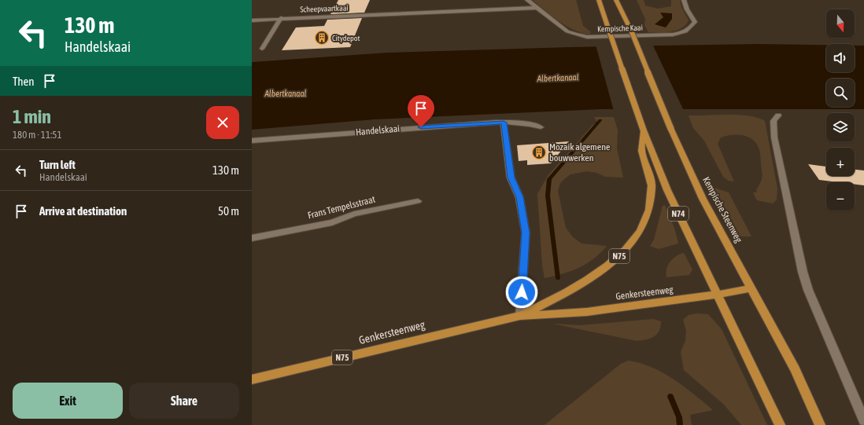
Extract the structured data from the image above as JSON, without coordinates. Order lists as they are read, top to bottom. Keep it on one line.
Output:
{"streets":{"main road":["Kempische Steenweg","N74","N75","Genkersteenweg"],"street":["Scheepvaartkaai","Kempische Kaai","Handelskaai","Frans Tempelsstraat"]},"crossings":[["Scheepvaartkaai","Kempische Kaai"],["Kempische Steenweg","Genkersteenweg"],["N74","Genkersteenweg"]],"water":["Albertkanaal"],"places":{"building":["Citydepot","Mozaik algemene bouwwerken"]},"north":"bottom","page":{"turn":["130 m","Handelskaai"],"map_buttons":["+","−"],"then":"Then","heading":["1 min","180 m · 11:51"],"list":[{"name":"Turn left","note":"Handelskaai","value":"130 m"},{"name":"Arrive at destination","value":"50 m"}],"buttons":["Exit","Share"]}}
